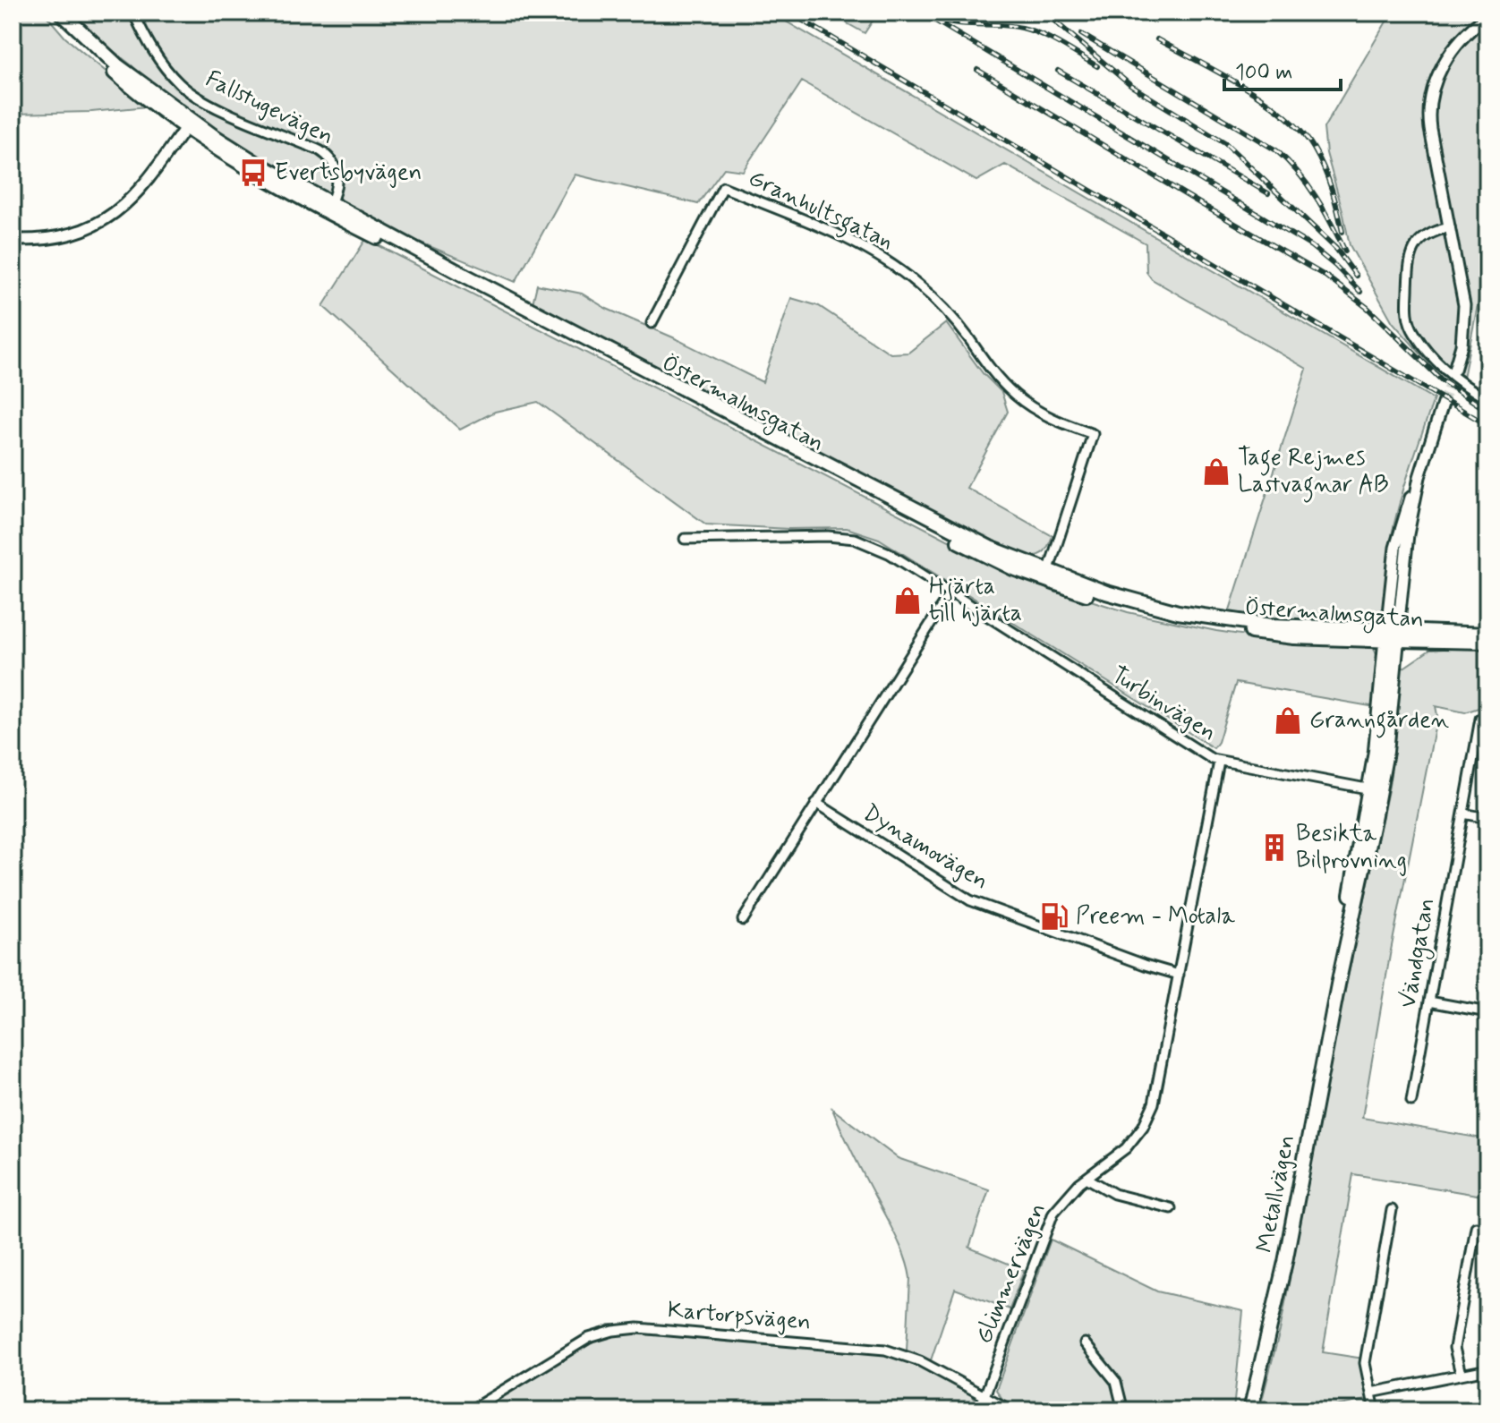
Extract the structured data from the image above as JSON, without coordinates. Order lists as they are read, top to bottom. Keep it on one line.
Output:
{"streets":{"main road":["Östermalmsgatan","Metallvägen"],"street":["Fallstugevägen","Granhultsgatan","Turbinvägen","Dynamovägen","Vändgatan","Glimmervägen","Kartorpsvägen"]},"crossings":[["Fallstugevägen","Östermalmsgatan"],["Granhultsgatan","Östermalmsgatan"],["Östermalmsgatan","Metallvägen"],["Turbinvägen","Metallvägen"],["Dynamovägen","Glimmervägen"],["Glimmervägen","Kartorpsvägen"]],"places":{"bus stop":["Evertsbyvägen"],"shop":["Tage Rejmes Lastvagnar AB","Hjärta till hjärta","Granngården"],"building":["Besikta Bilprovning"],"fuel station":["Preem - Motala"]},"scale_bar":"100 m"}
